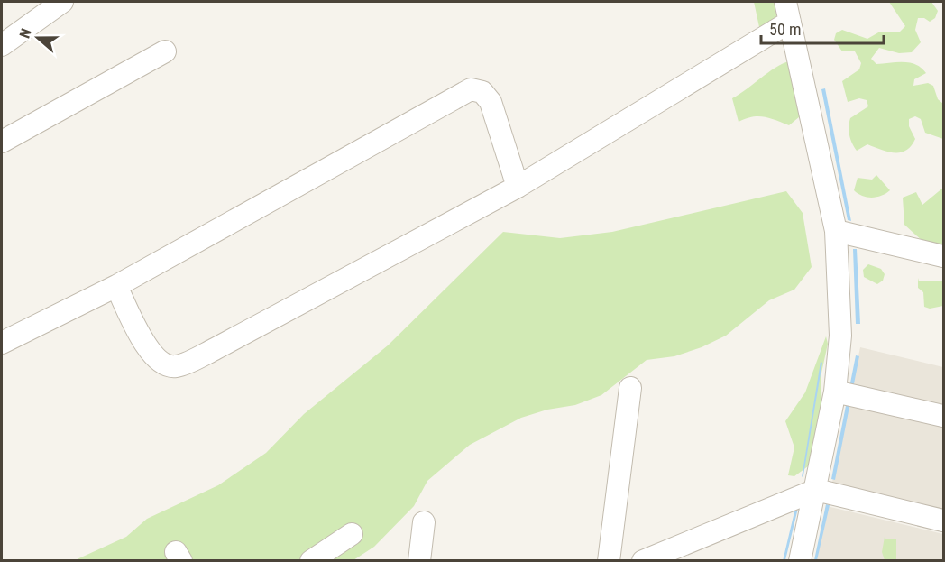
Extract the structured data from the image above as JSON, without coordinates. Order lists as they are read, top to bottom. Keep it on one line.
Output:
{"scale_bar":"50 m","north":"left"}
